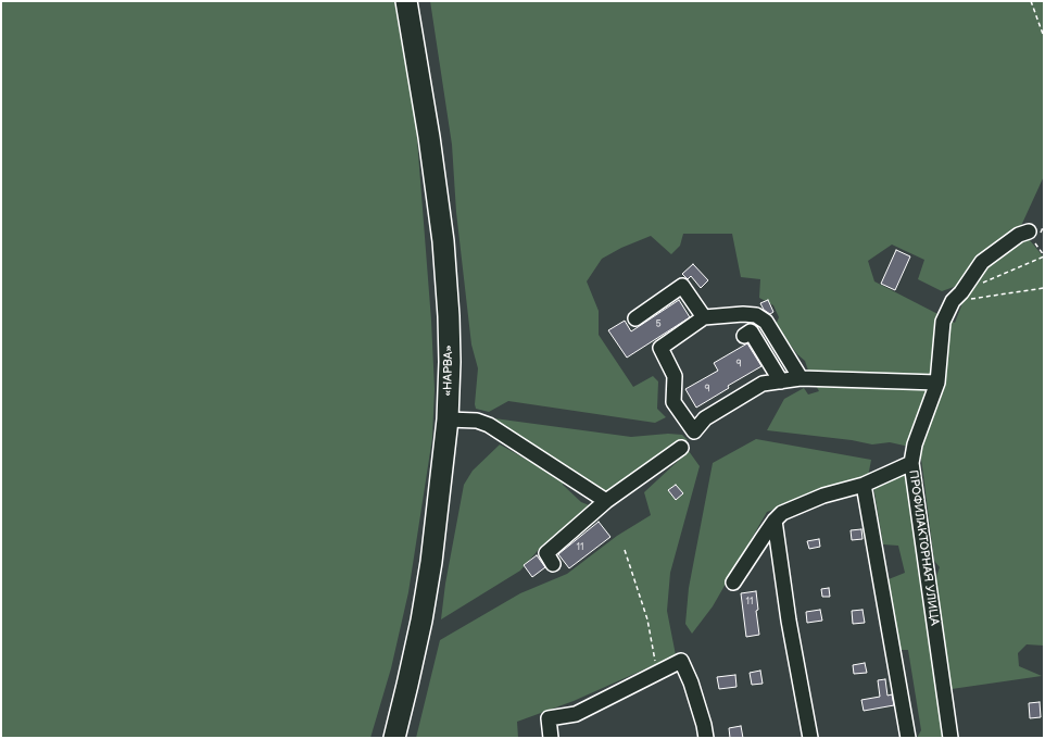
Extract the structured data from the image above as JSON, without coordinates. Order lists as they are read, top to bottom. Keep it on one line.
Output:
{"streets":{"highway":["«НАРВА»"],"street":["ПРОФИЛАКТОРНАЯ УЛИЦА"]},"house_numbers":["5","9","9","11","11"]}
